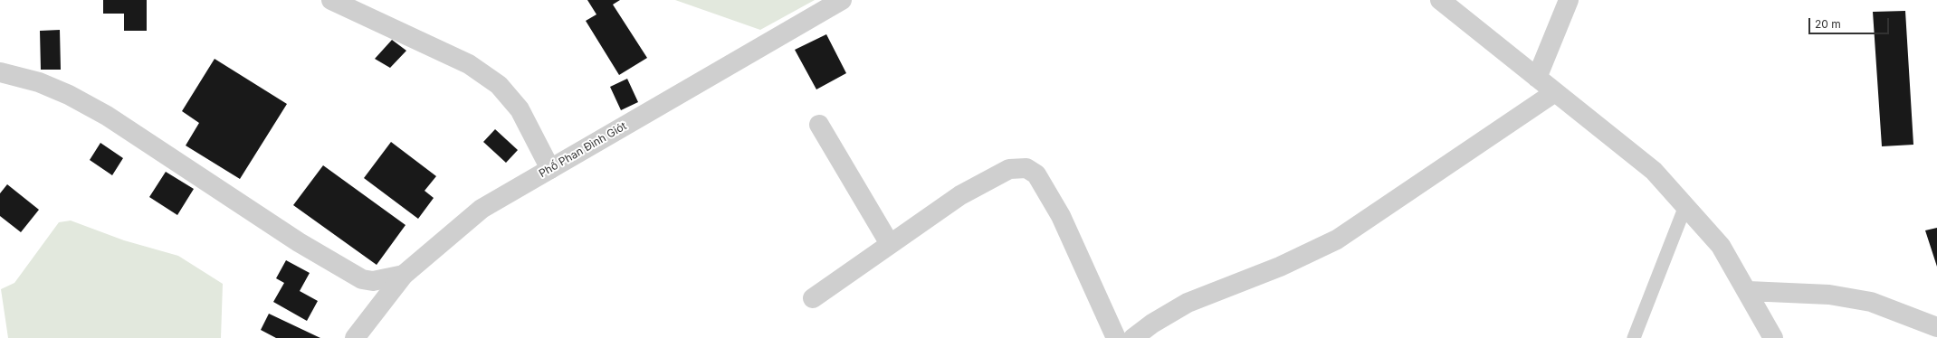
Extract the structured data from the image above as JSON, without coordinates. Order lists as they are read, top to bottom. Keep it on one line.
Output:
{"streets":{"street":["Phố Phan Đình Giót"]},"scale_bar":"20 m"}
